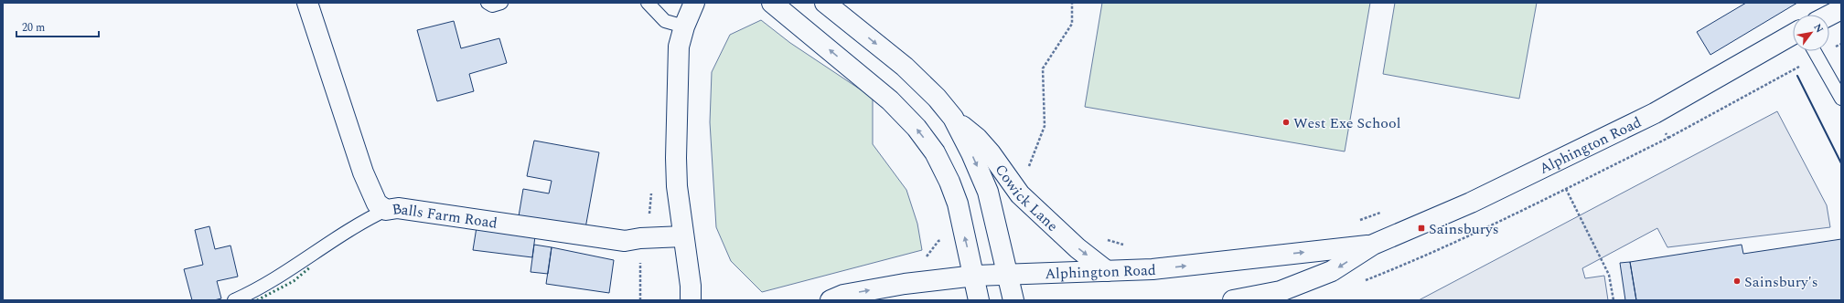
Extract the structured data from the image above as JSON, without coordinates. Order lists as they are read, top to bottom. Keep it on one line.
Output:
{"streets":{"main road":["Alphington Road","Cowick Lane","Balls Farm Road"]},"crossings":[["Alphington Road","Cowick Lane"]],"places":{"other":["West Exe School","Sainsbury's"],"transit":["Sainsburys"]},"scale_bar":"20 m","north":"top right"}
